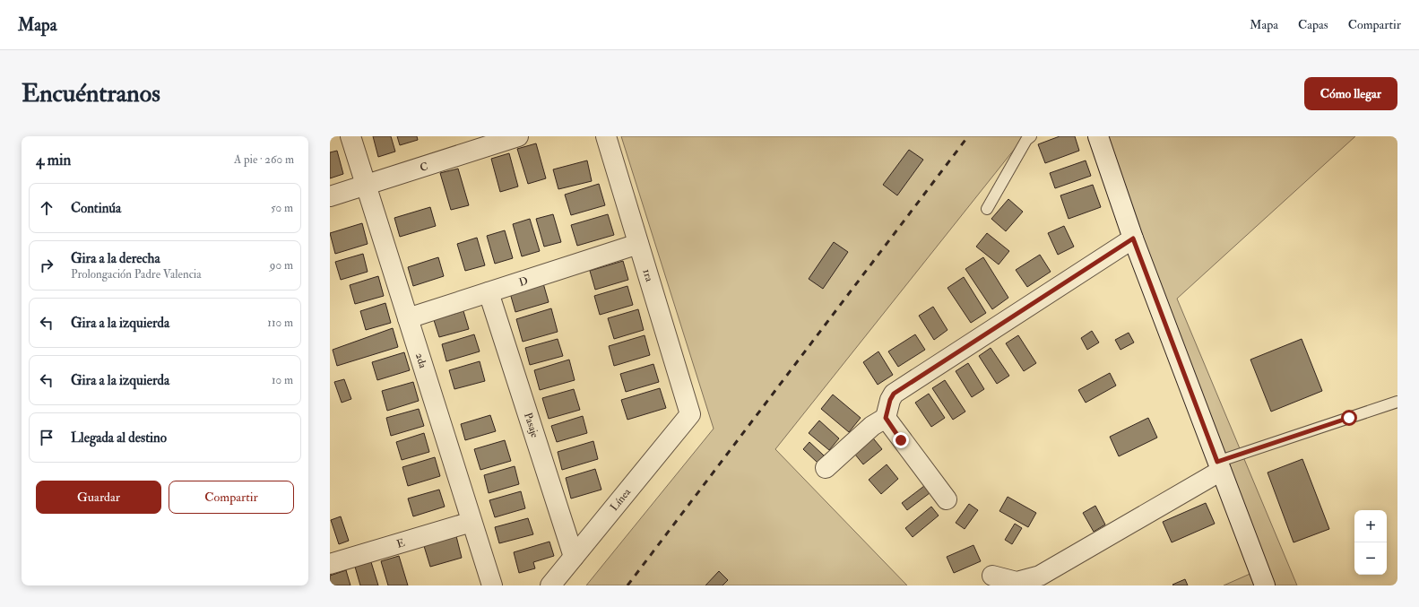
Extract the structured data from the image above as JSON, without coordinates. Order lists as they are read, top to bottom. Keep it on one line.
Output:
{"streets":{"street":["C","1ra","D","2da","Pasaje","Línea","E"]},"crossings":[["C","2da"],["1ra","D"],["1ra","Línea"],["D","2da"],["D","Pasaje"],["2da","E"],["Pasaje","Línea"]],"page":{"header":"Mapa","nav":["Mapa","Capas","Compartir"],"buttons":["Cómo llegar",["Guardar","Compartir"]],"title":"Encuéntranos","heading":["4 min","A pie · 260 m"],"list":[["Continúa","50 m"],["Gira a la derecha","Prolongación Padre Valencia","90 m"],["Gira a la izquierda","110 m"],["Gira a la izquierda","10 m"],"Llegada al destino"],"map_buttons":["+","−"]}}
